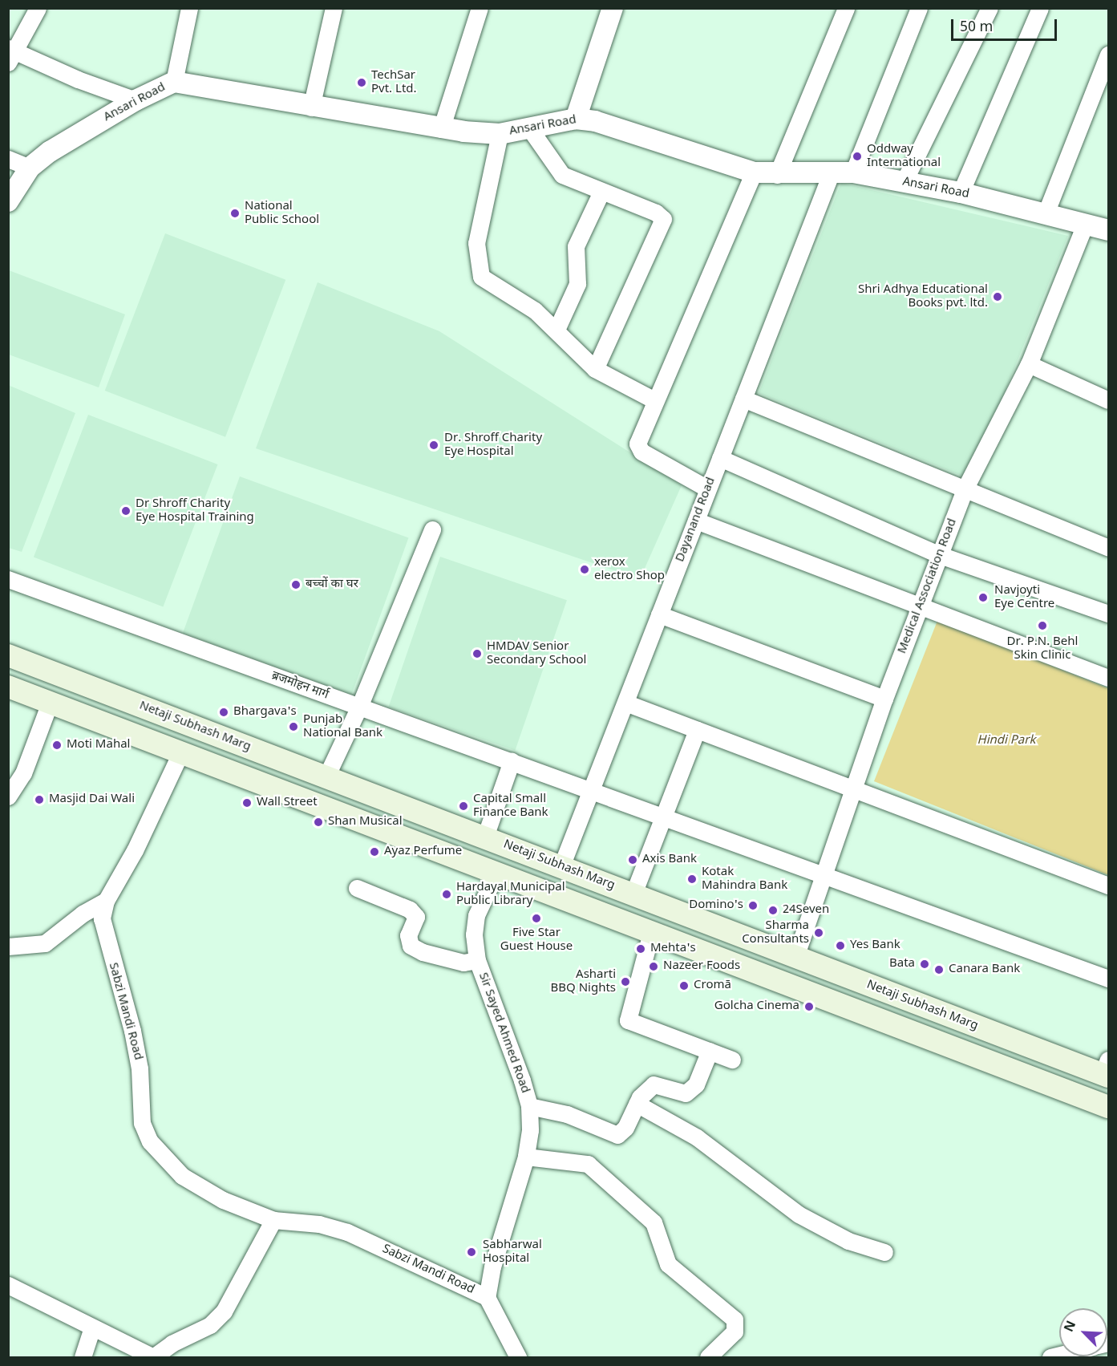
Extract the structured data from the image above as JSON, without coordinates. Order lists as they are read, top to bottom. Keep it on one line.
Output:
{"streets":{"main road":["Netaji Subhash Marg"],"street":["Ansari Road","Dayanand Road","Medical Association Road","ब्रजमोहन मार्ग","Sabzi Mandi Road","Sir Sayed Ahmed Road"]},"crossings":[["Ansari Road","Dayanand Road"],["Ansari Road","Medical Association Road"],["Dayanand Road","ब्रजमोहन मार्ग"],["Dayanand Road","Netaji Subhash Marg"],["Medical Association Road","ब्रजमोहन मार्ग"],["Medical Association Road","Netaji Subhash Marg"],["Sabzi Mandi Road","Sir Sayed Ahmed Road"]],"parks":["Hindi Park"],"places":["TechSar Pvt. Ltd.","Oddway International","National Public School","Shri Adhya Educational Books pvt. ltd.","Dr. Shroff Charity Eye Hospital","Dr Shroff Charity Eye Hospital Training","xerox electro Shop","बच्चों का घर","Navjoyti Eye Centre","Dr. P.N. Behl Skin Clinic","HMDAV Senior Secondary School","Bhargava's","Punjab National Bank","Moti Mahal","Masjid Dai Wali","Wall Street","Capital Small Finance Bank","Shan Musical","Ayaz Perfume","Axis Bank","Kotak Mahindra Bank","Hardayal Municipal Public Library","Domino's","24Seven","Five Star Guest House","Sharma Consultants","Yes Bank","Mehta's","Bata","Nazeer Foods","Canara Bank","Asharti BBQ Nights","Cromā","Golcha Cinema","Sabharwal Hospital"],"scale_bar":"50 m","north":"top left"}
